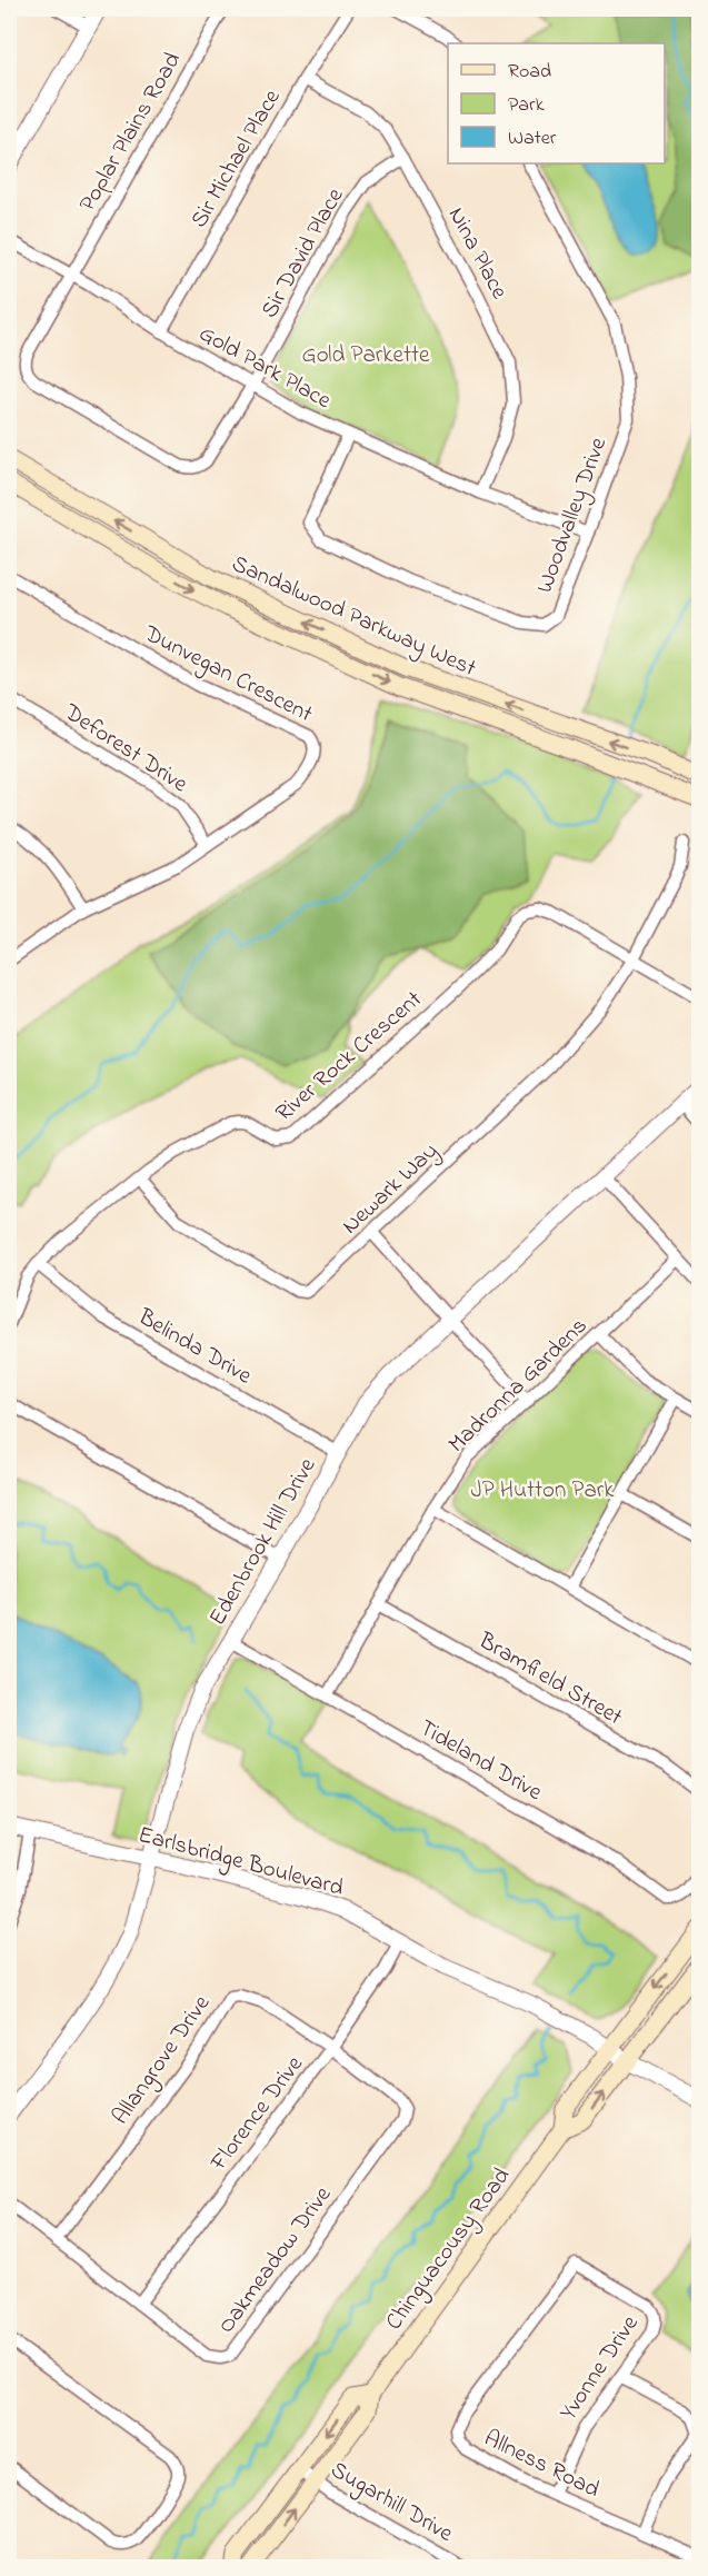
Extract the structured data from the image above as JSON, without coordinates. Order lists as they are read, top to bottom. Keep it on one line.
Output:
{"streets":{"main road":["Sandalwood Parkway West","Chinguacousy Road"],"street":["Poplar Plains Road","Sir Michael Place","Sir David Place","Nina Place","Gold Park Place","Woodvalley Drive","Dunvegan Crescent","Deforest Drive","River Rock Crescent","Newark Way","Belinda Drive","Madronna Gardens","Edenbrook Hill Drive","Bramfield Street","Tideland Drive","Earlsbridge Boulevard","Allangrove Drive","Florence Drive","Oakmeadow Drive","Yvonne Drive","Allness Road","Sugarhill Drive"]},"crossings":[["Poplar Plains Road","Sir David Place"],["Poplar Plains Road","Gold Park Place"],["Sir Michael Place","Nina Place"],["Sir Michael Place","Gold Park Place"],["Sir David Place","Nina Place"],["Sir David Place","Gold Park Place"],["Nina Place","Gold Park Place"],["Gold Park Place","Woodvalley Drive"],["Dunvegan Crescent","Deforest Drive"],["River Rock Crescent","Newark Way"],["River Rock Crescent","Belinda Drive"],["Belinda Drive","Edenbrook Hill Drive"],["Madronna Gardens","Bramfield Street"],["Madronna Gardens","Tideland Drive"],["Edenbrook Hill Drive","Tideland Drive"],["Edenbrook Hill Drive","Earlsbridge Boulevard"],["Earlsbridge Boulevard","Florence Drive"],["Earlsbridge Boulevard","Chinguacousy Road"],["Allangrove Drive","Florence Drive"],["Allangrove Drive","Oakmeadow Drive"],["Florence Drive","Oakmeadow Drive"],["Chinguacousy Road","Sugarhill Drive"],["Yvonne Drive","Allness Road"]],"parks":["Gold Parkette","JP Hutton Park"],"legend":["Road","Park","Water"]}
